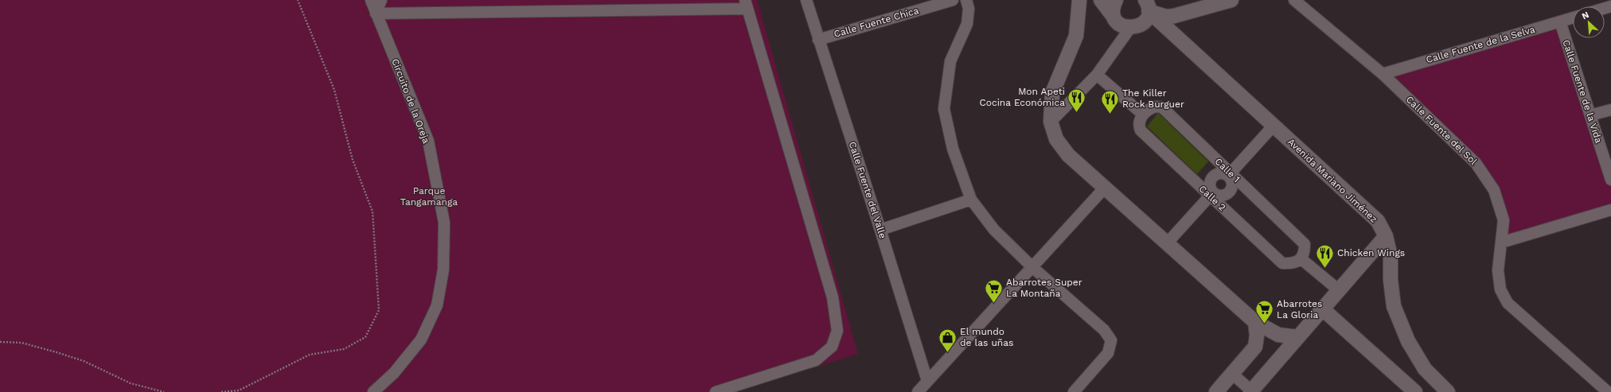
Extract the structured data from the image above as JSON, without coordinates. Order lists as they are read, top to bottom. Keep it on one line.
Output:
{"streets":{"street":["Calle Fuente Chica","Calle Fuente de la Selva","Calle Fuente de la Vida","Circuito de la Oreja","Calle Fuente del Sol","Calle 1","Avenida Mariano Jiménez","Calle Fuente del Valle","Calle 2"]},"crossings":[["Calle Fuente Chica","Calle Fuente del Valle"],["Calle Fuente de la Selva","Calle Fuente de la Vida"],["Calle Fuente de la Selva","Calle Fuente del Sol"],["Calle 1","Calle 2"]],"parks":["Parque Tangamanga"],"places":{"restaurant":["Mon Apeti Cocina Económica","The Killer Rock Burguer","Chicken Wings"],"supermarket":["Abarrotes Super La Montaña","Abarrotes La Gloria"],"shop":["El mundo de las uñas"]},"north":"top left"}
